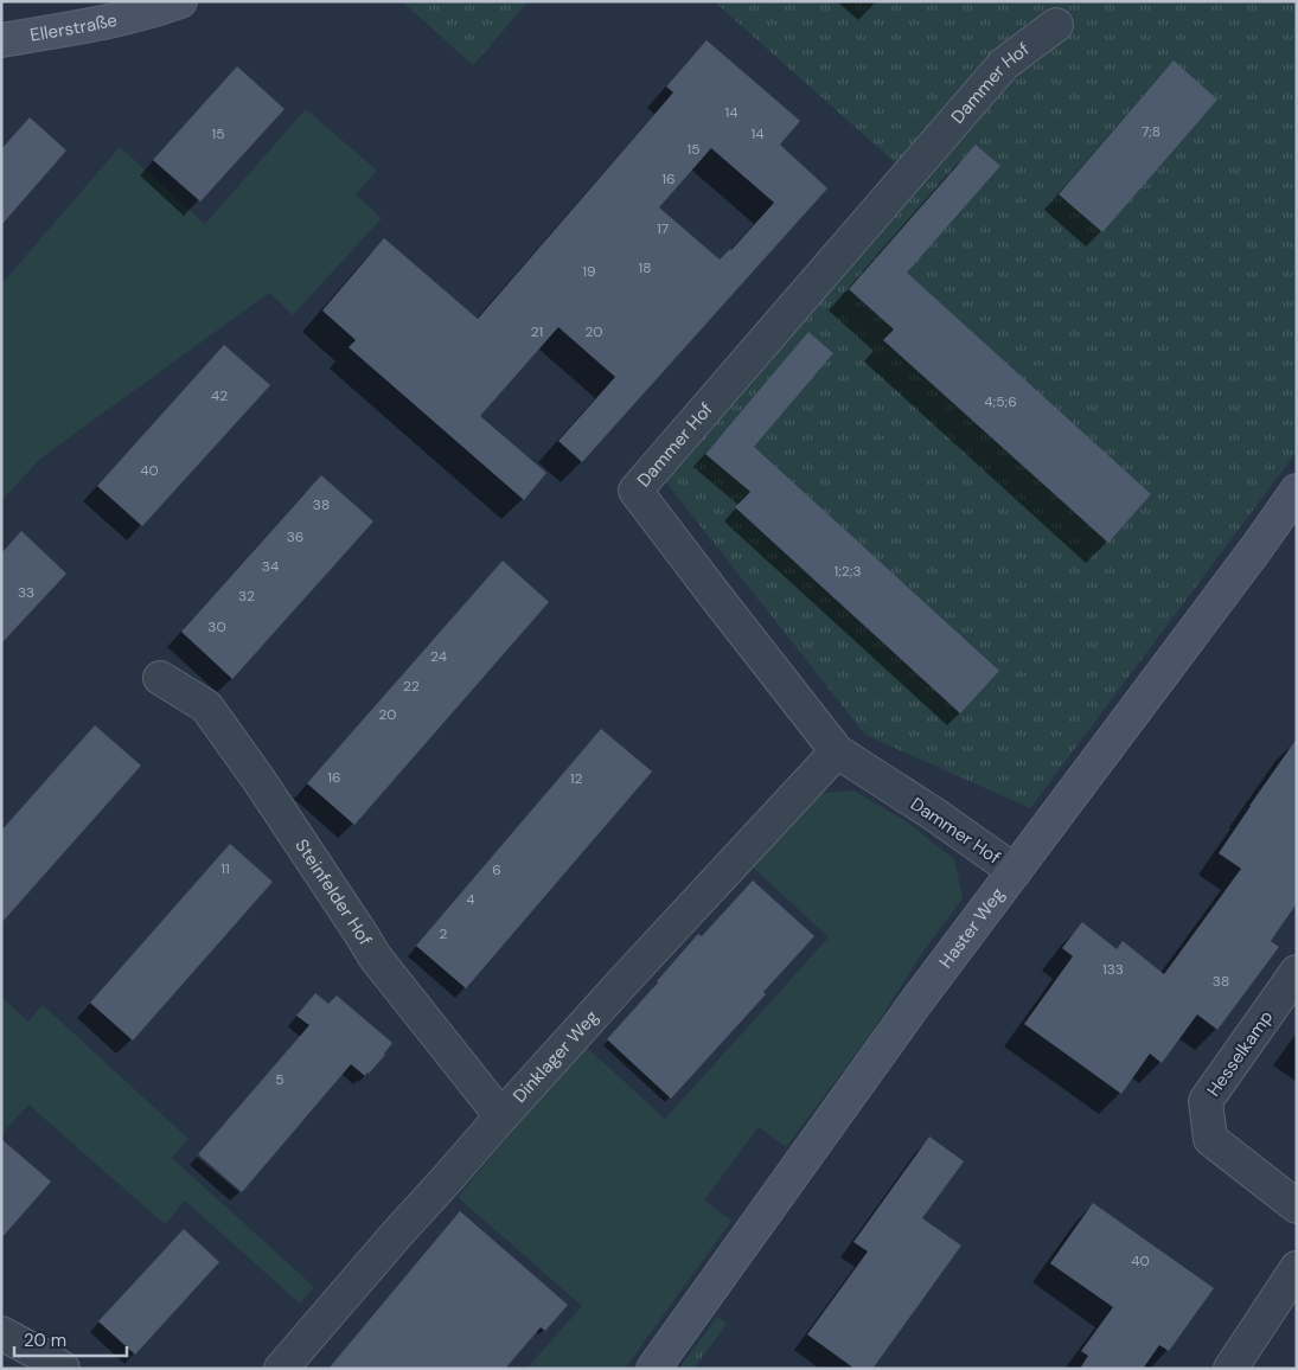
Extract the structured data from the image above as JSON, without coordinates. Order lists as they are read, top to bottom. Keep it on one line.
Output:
{"streets":{"street":["Ellerstraße","Dammer Hof","Steinfelder Hof","Haster Weg","Hesselkamp","Dinklager Weg"]},"crossings":[["Dammer Hof","Haster Weg"],["Dammer Hof","Dinklager Weg"],["Steinfelder Hof","Dinklager Weg"]],"house_numbers":["14","7;8","15","14","15","16","17","18","19","21","20","42","4;5;6","40","38","36","34","1;2;3","33","32","30","24","22","20","16","12","11","6","4","2","133","38","5","40"],"scale_bar":"20 m"}
